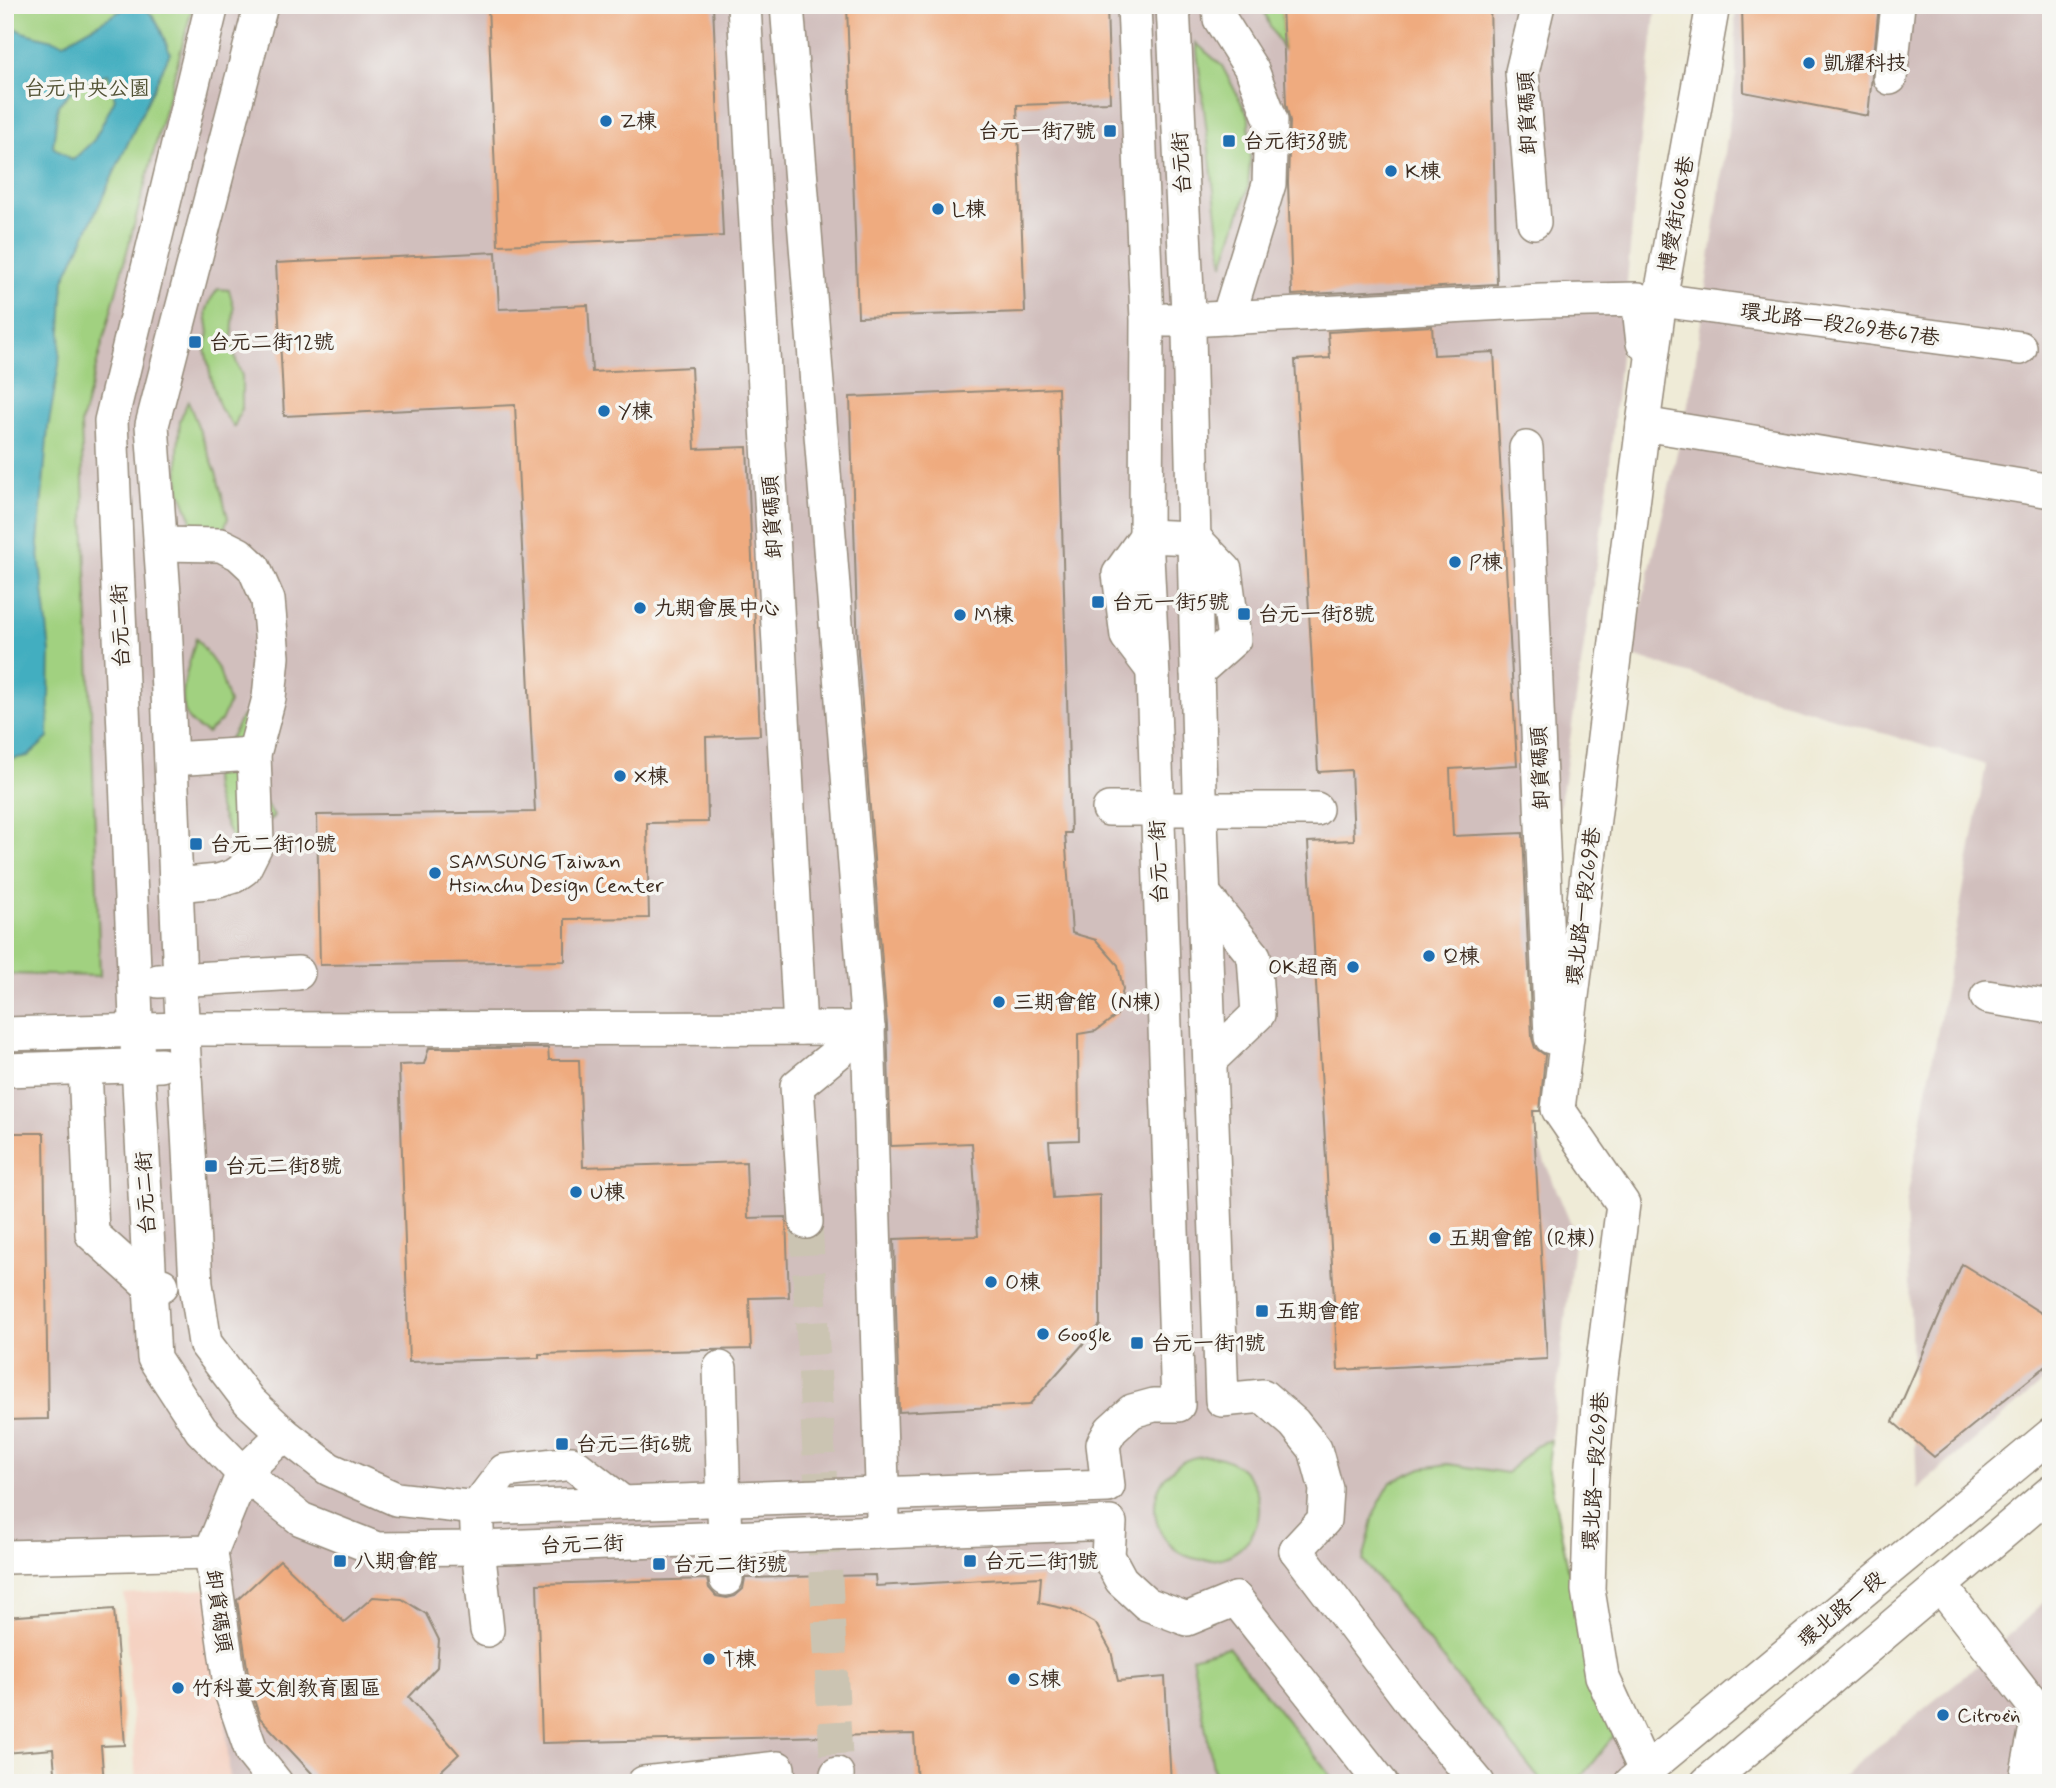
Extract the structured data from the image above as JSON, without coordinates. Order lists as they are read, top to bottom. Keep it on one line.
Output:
{"streets":{"street":["卸貨碼頭","台元街","博愛街608巷","環北路一段269巷67巷","台元二街","台元一街","環北路一段269巷","環北路一段"]},"crossings":[["卸貨碼頭","台元二街"],["卸貨碼頭","環北路一段269巷"],["博愛街608巷","環北路一段269巷67巷"],["博愛街608巷","環北路一段269巷"],["台元二街","台元一街"],["環北路一段269巷","環北路一段"]],"parks":["台元中央公園"],"places":{"other":["凱耀科技","Z棟","K棟","L棟","Y棟","P棟","九期會展中心","M棟","X棟","SAMSUNG Taiwan Hsinchu Design Center","Q棟","OK超商","三期會館（N棟）","U棟","五期會館（R棟）","O棟","Google","T棟","S棟","竹科蔓文創教育園區","Citroën"],"transit":["台元一街7號","台元街38號","台元二街12號","台元一街5號","台元一街8號","台元二街10號","台元二街8號","五期會館","台元一街1號","台元二街6號","八期會館","台元二街1號","台元二街3號"]}}
